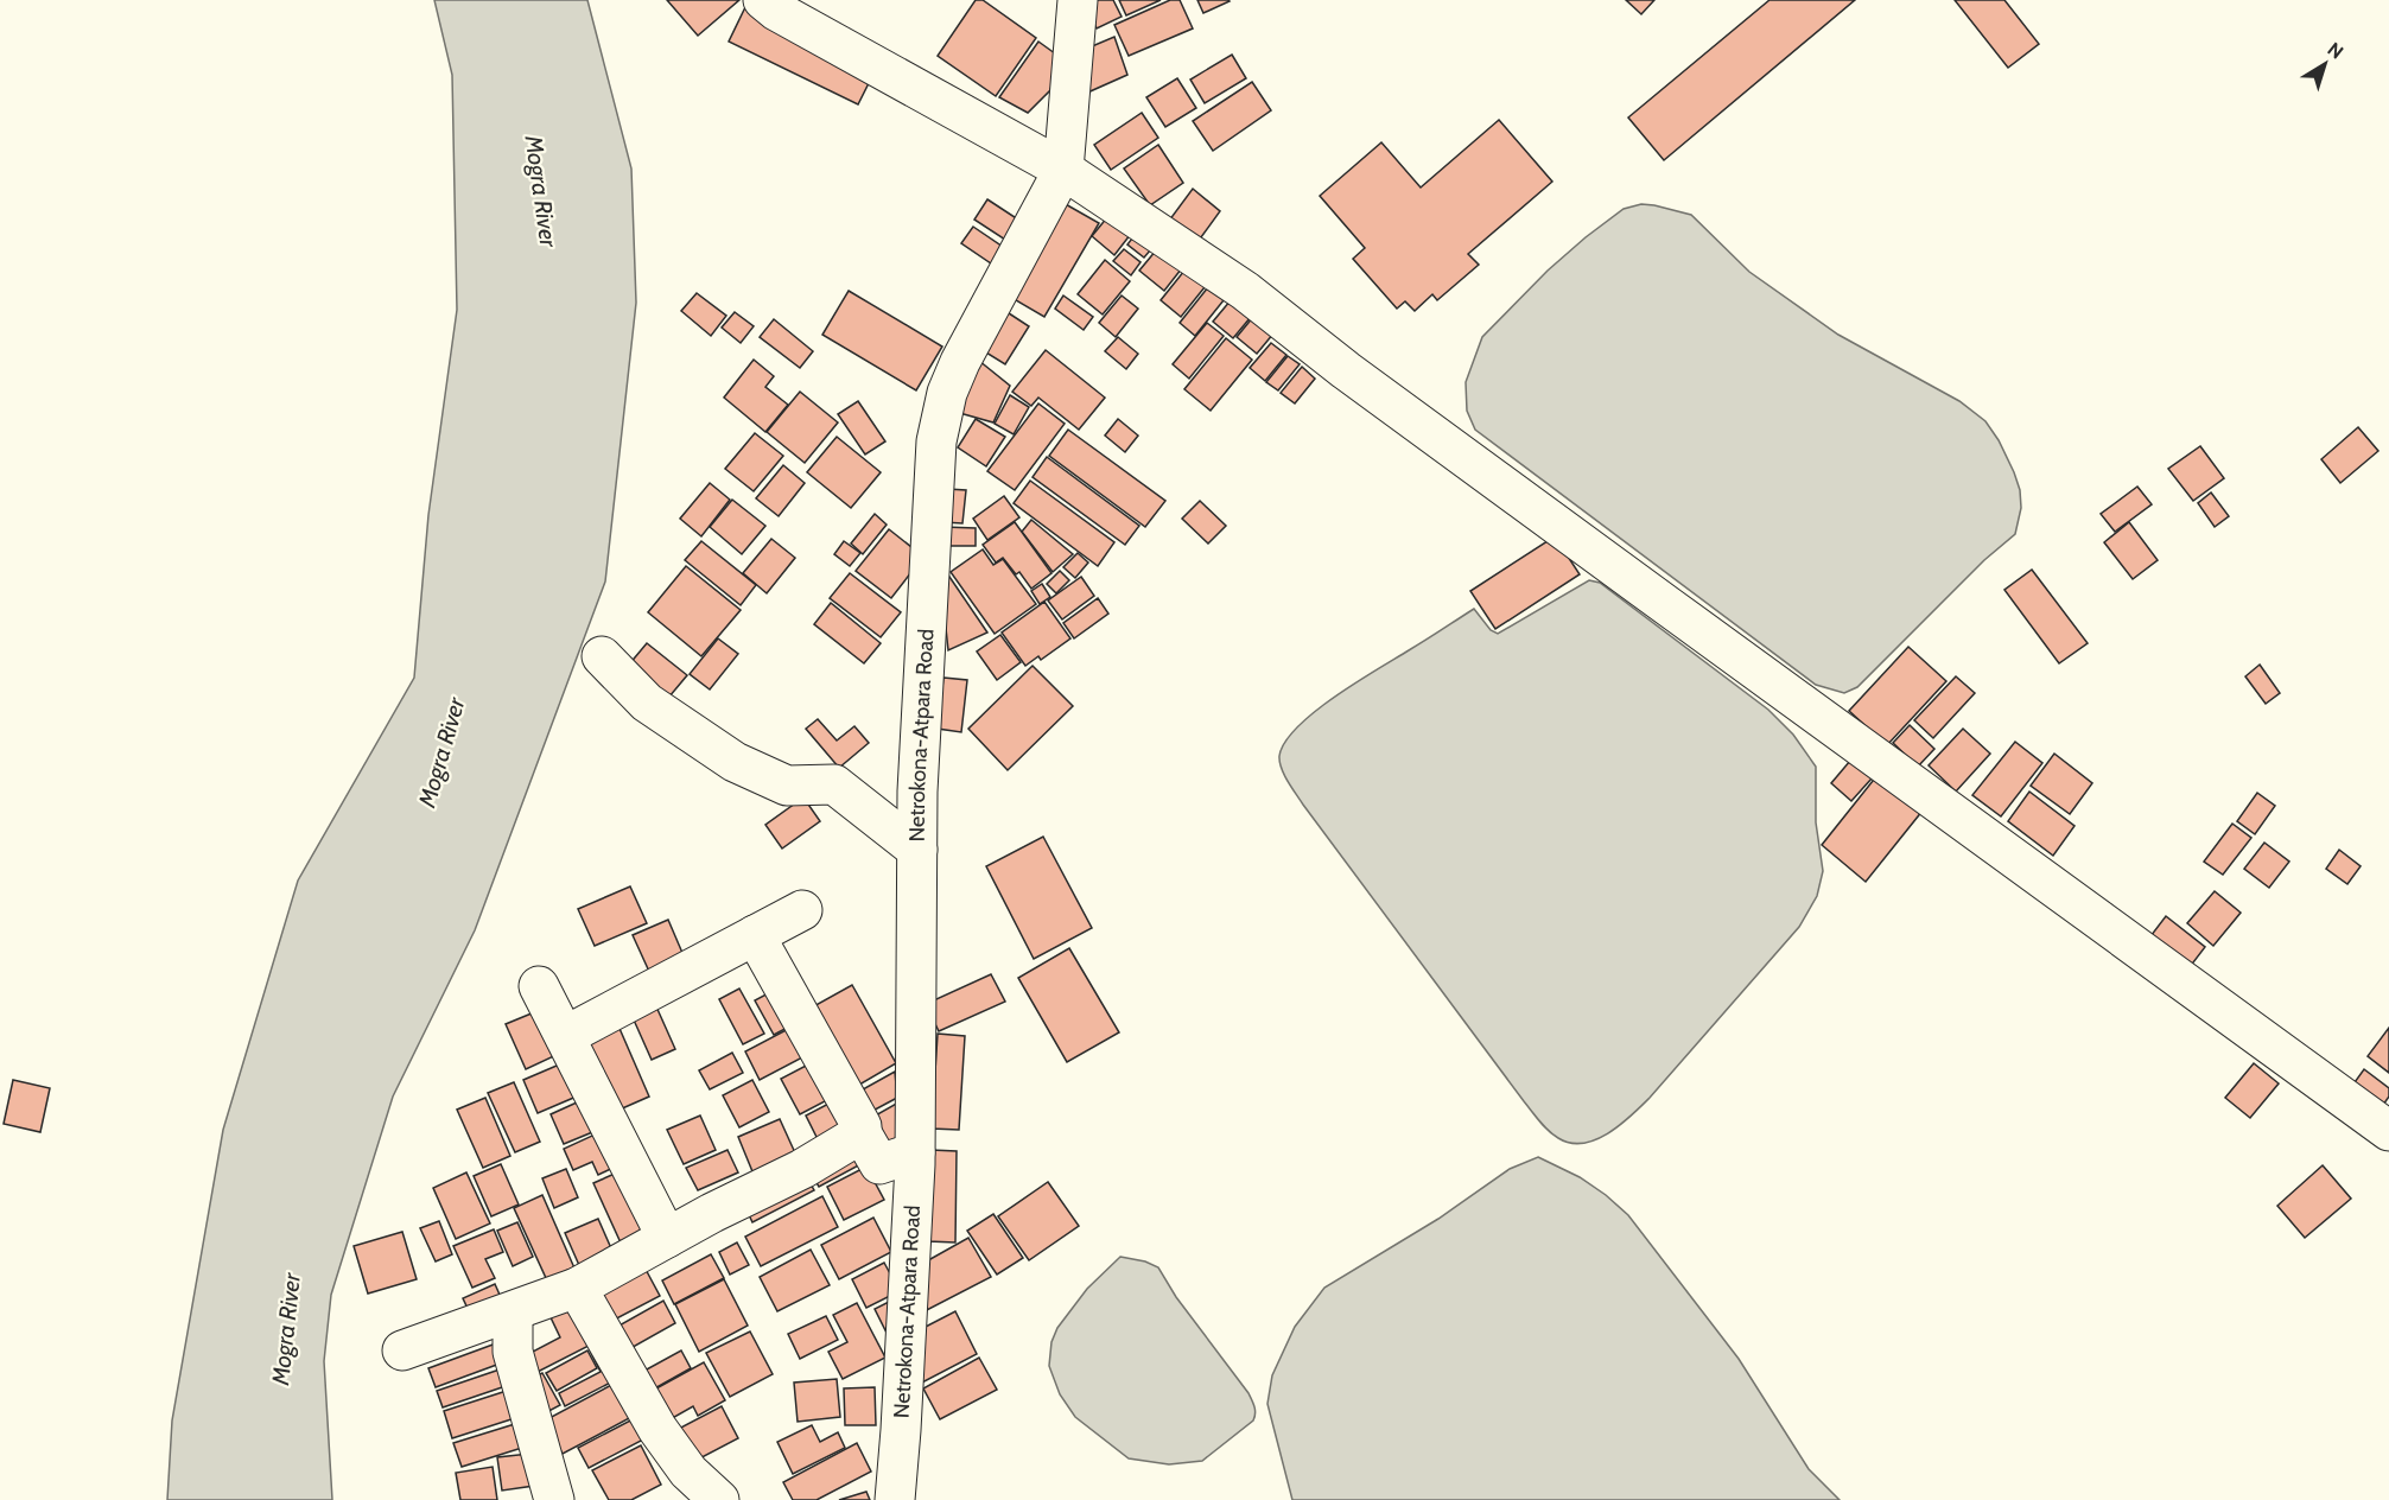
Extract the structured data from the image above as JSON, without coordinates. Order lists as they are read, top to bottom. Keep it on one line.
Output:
{"streets":{"street":["Netrokona-Atpara Road"]},"water":["Mogra River"],"north":"top right"}
